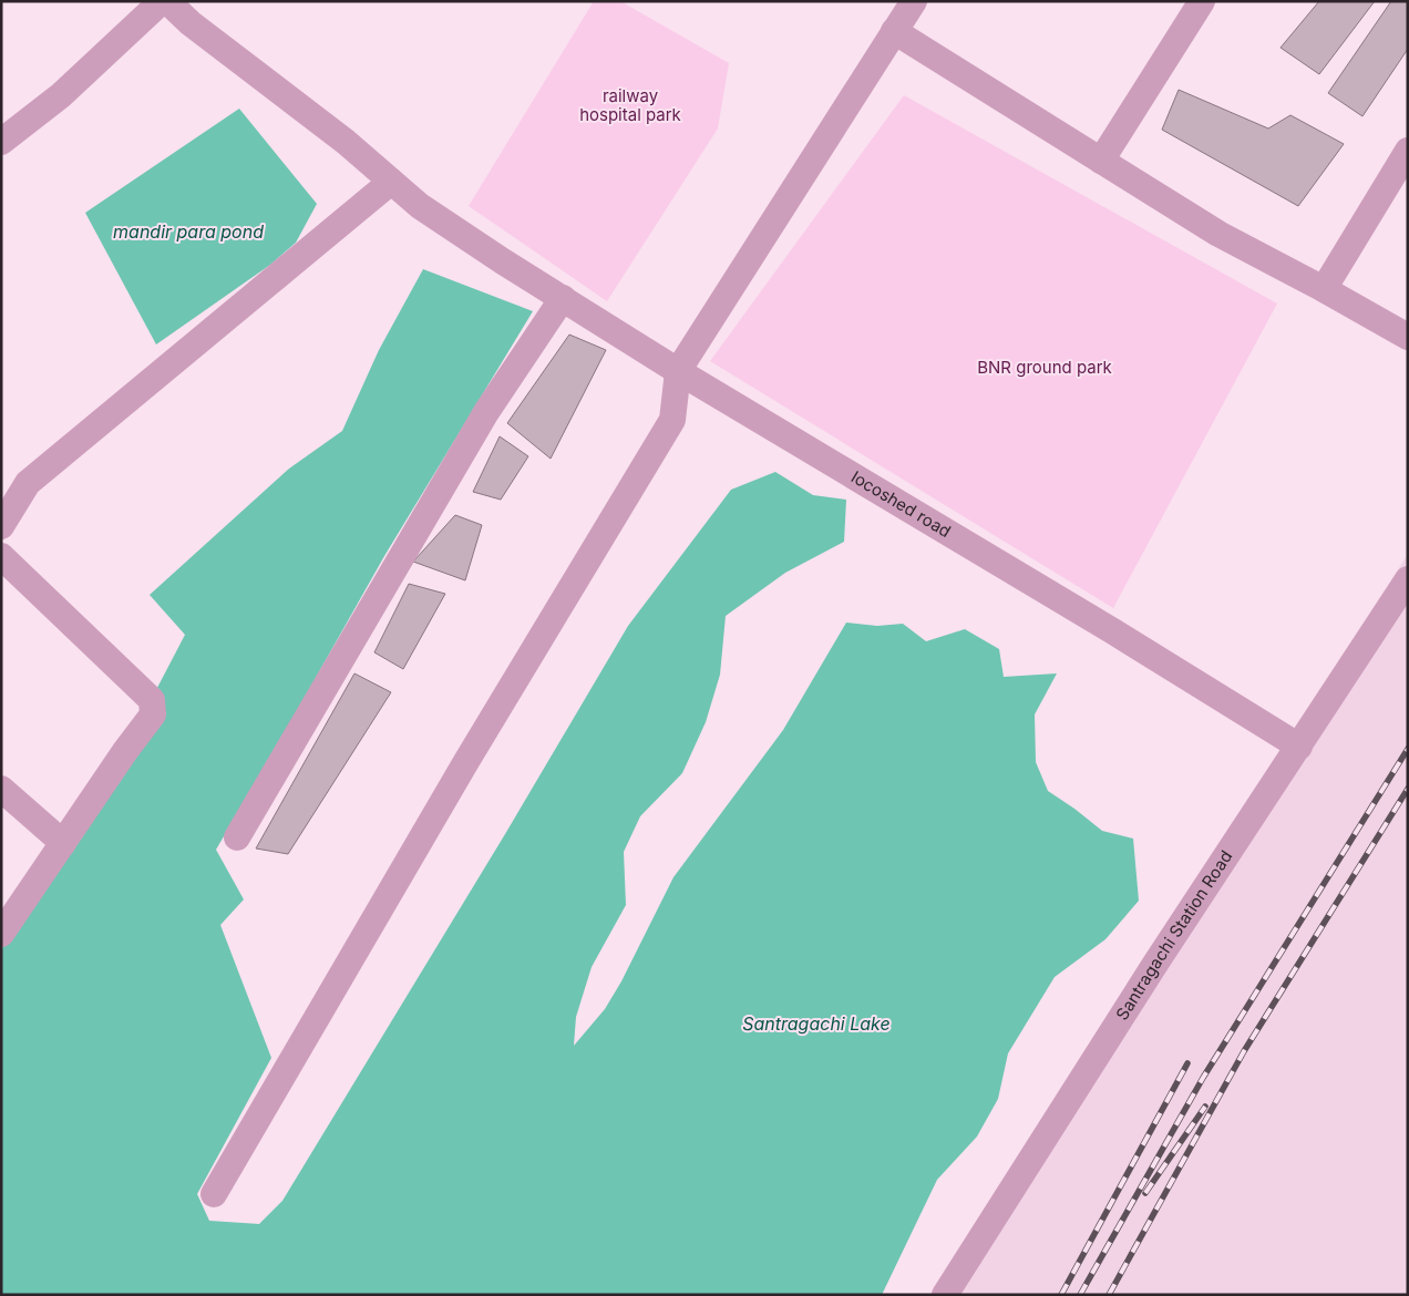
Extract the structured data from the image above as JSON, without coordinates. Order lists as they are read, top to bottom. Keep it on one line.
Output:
{"streets":{"street":["locoshed road","Santragachi Station Road"]},"crossings":[["locoshed road","Santragachi Station Road"]],"water":["mandir para pond","Santragachi Lake"],"parks":["railway hospital park","BNR ground park"]}
